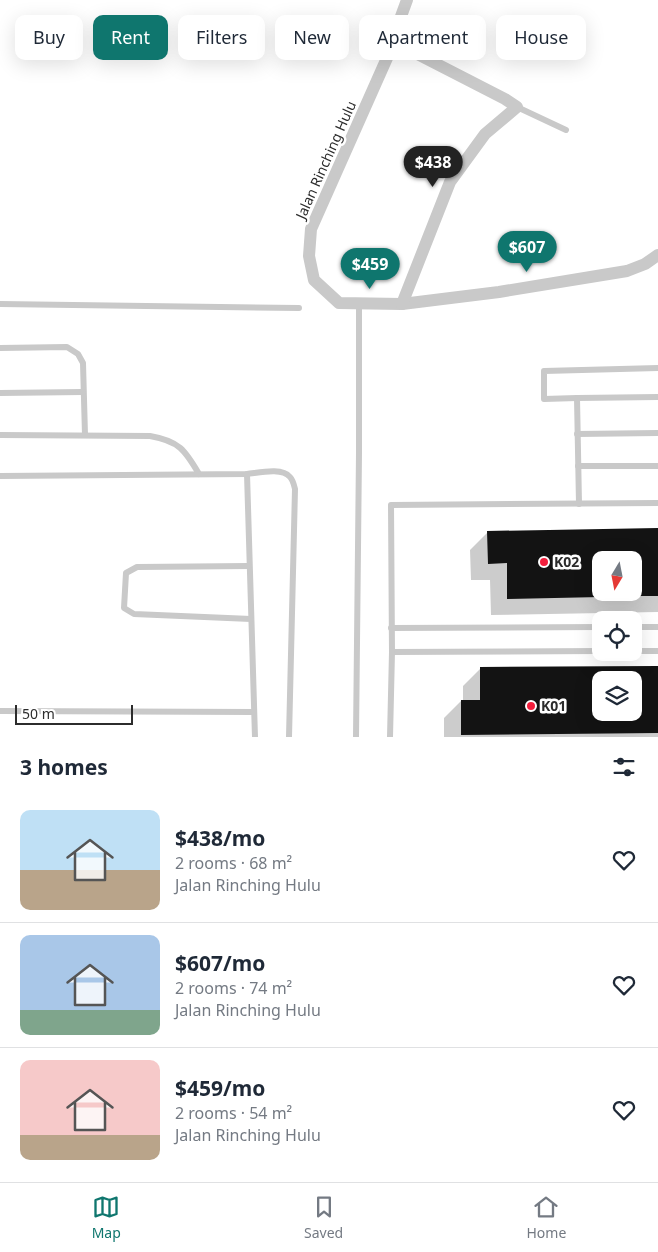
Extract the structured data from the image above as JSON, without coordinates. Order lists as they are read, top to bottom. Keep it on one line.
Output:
{"streets":{"street":["Jalan Rinching Hulu"]},"places":["K02","K01"],"scale_bar":"50 m","north":"bottom","page":{"chip":["Buy","Rent","Filters","New","Apartment","House"],"price":["$438","$607","$459"],"scale":"50 m","heading":"3 homes","list":[{"name":"$438/mo","note":"2 rooms · 68 m² · Jalan Rinching Hulu"},{"name":"$607/mo","note":"2 rooms · 74 m² · Jalan Rinching Hulu"},{"name":"$459/mo","note":"2 rooms · 54 m² · Jalan Rinching Hulu"}],"tabs":["Map","Saved","Home"]}}
